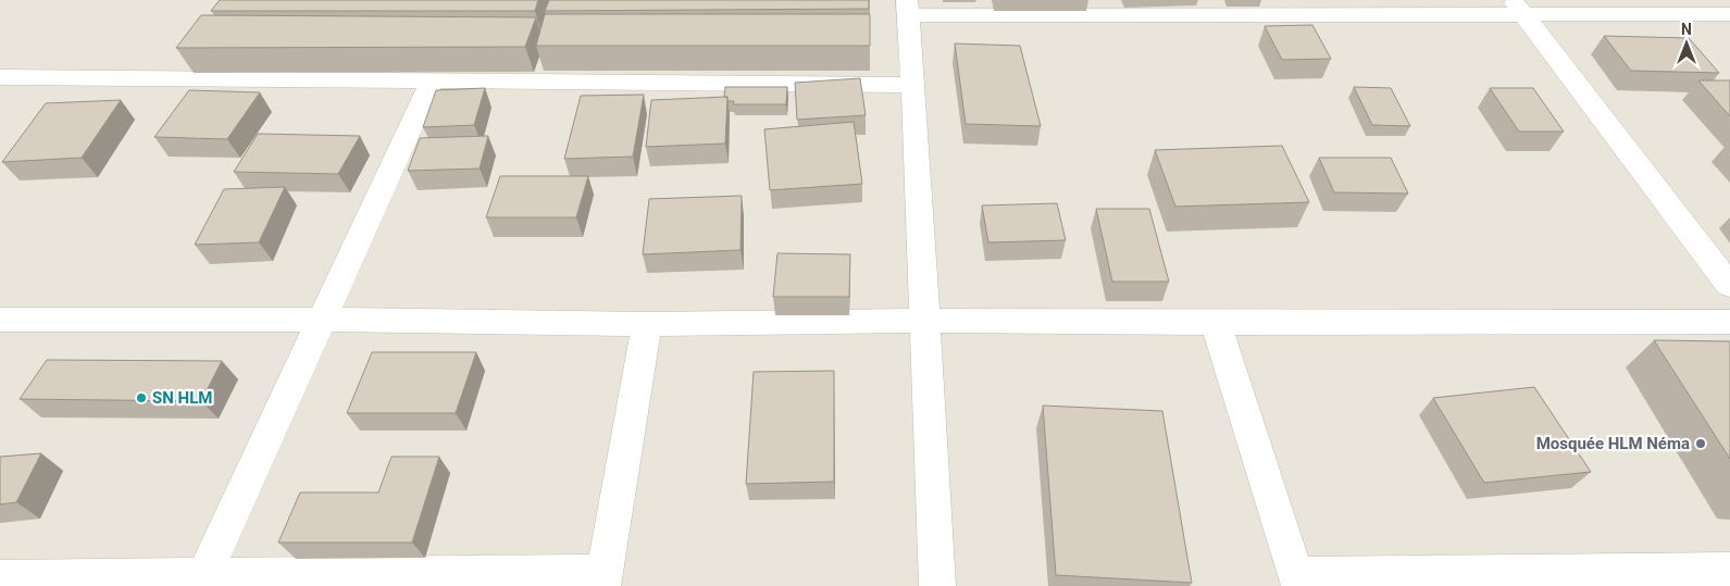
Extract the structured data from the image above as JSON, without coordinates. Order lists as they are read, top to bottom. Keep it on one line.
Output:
{"places":["SN HLM","Mosquée HLM Néma"],"north":"top"}
